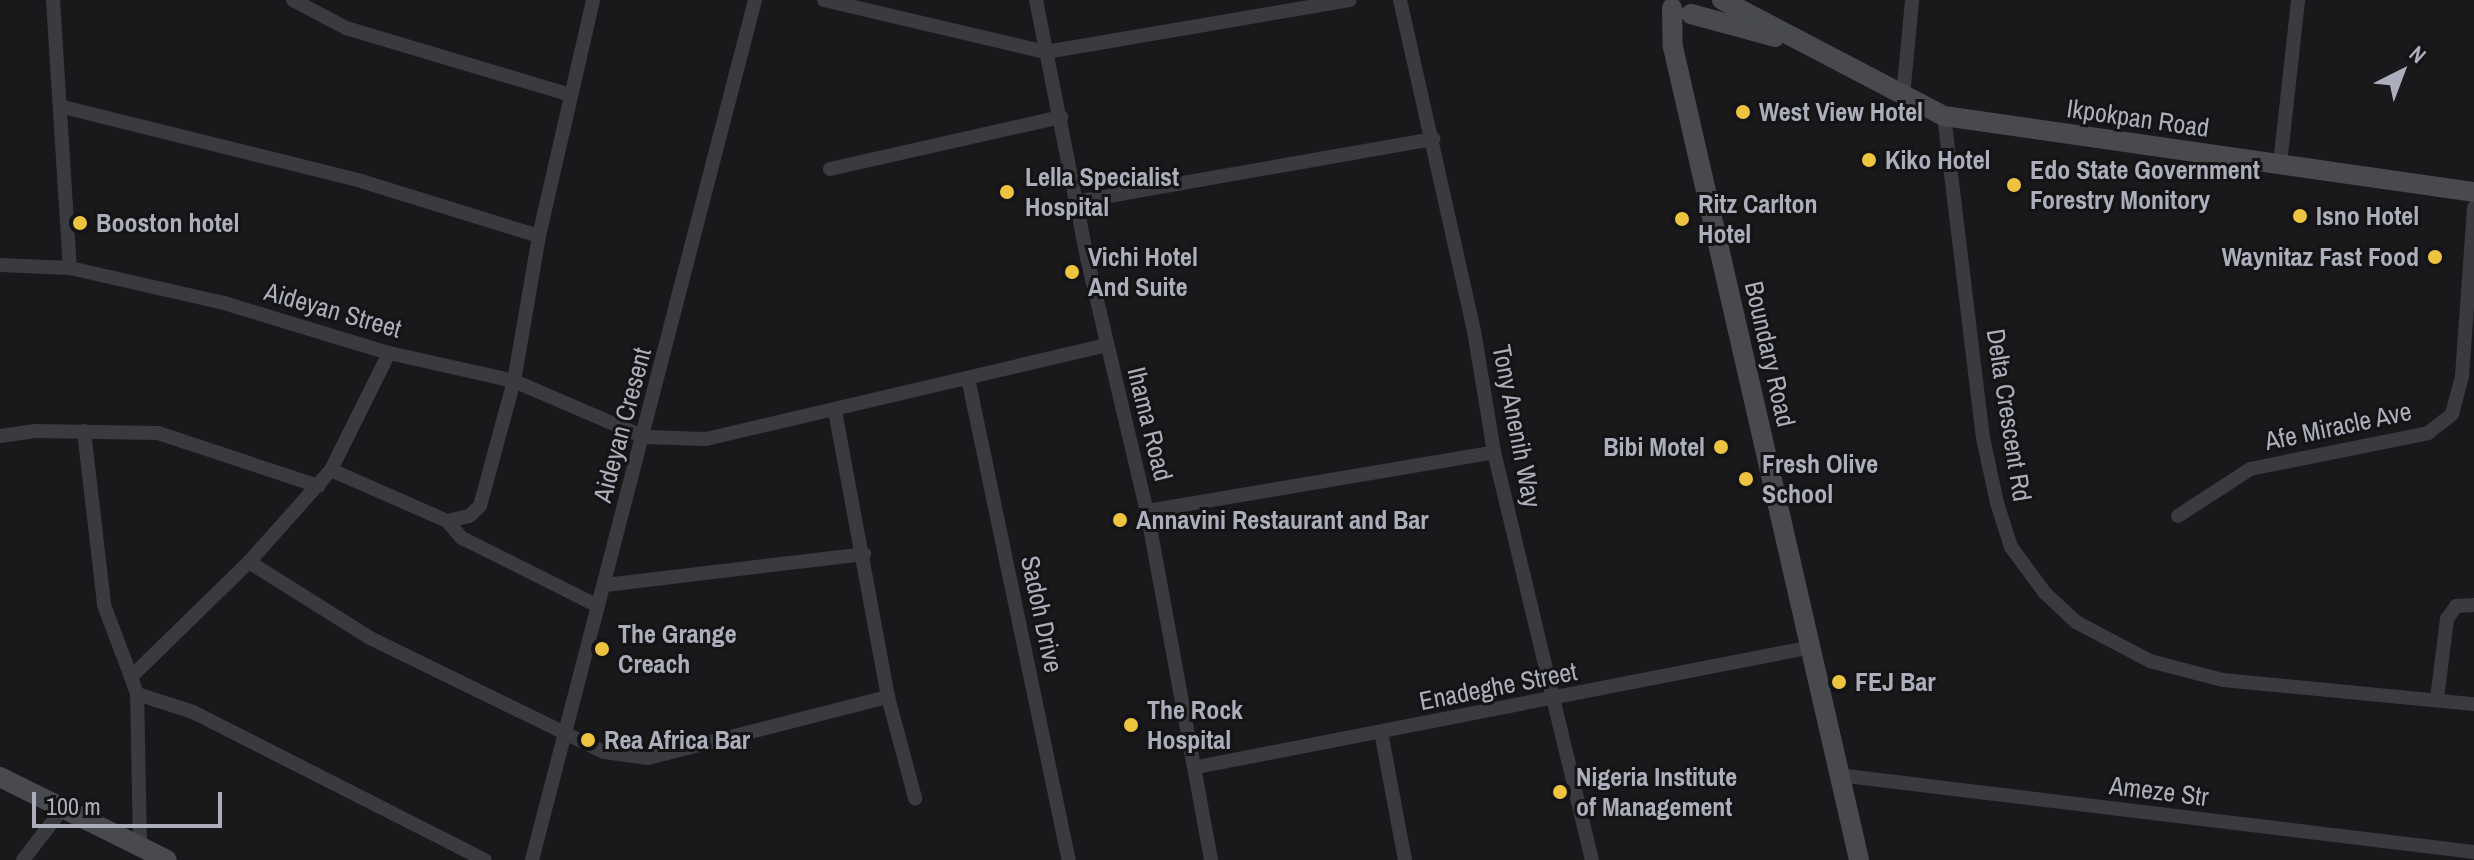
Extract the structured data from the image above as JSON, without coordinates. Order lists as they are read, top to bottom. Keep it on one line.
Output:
{"streets":{"street":["Ikpokpan Road","Aideyan Street","Boundary Road","Delta Crescent Rd","Ihama Road","Aideyan Cresent","Tony Anenih Way","Afe Miracle Ave","Sadoh Drive","Enadeghe Street","Ameze Str"]},"crossings":[["Ikpokpan Road","Boundary Road"],["Ikpokpan Road","Delta Crescent Rd"],["Aideyan Street","Aideyan Cresent"],["Boundary Road","Enadeghe Street"],["Boundary Road","Ameze Str"],["Ihama Road","Enadeghe Street"],["Tony Anenih Way","Enadeghe Street"]],"places":["West View Hotel","Kiko Hotel","Edo State Government Forestry Monitory","Lella Specialist Hospital","Isno Hotel","Ritz Carlton Hotel","Booston hotel","Waynitaz Fast Food","Vichi Hotel And Suite","Bibi Motel","Fresh Olive School","Annavini Restaurant and Bar","The Grange Creach","FEJ Bar","The Rock Hospital","Rea Africa Bar","Nigeria Institute of Management"],"scale_bar":"100 m","north":"top right"}
